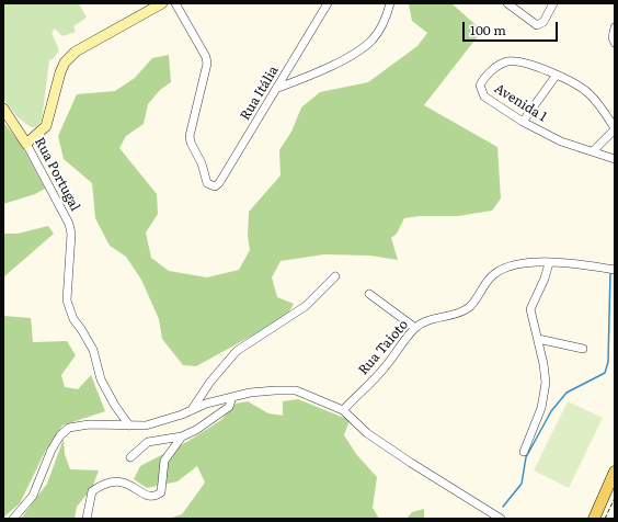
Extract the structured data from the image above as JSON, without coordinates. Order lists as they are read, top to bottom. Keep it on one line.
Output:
{"streets":{"street":["Rua Itália","Avenida 1","Rua Portugal","Rua Taioto"]},"scale_bar":"100 m"}
